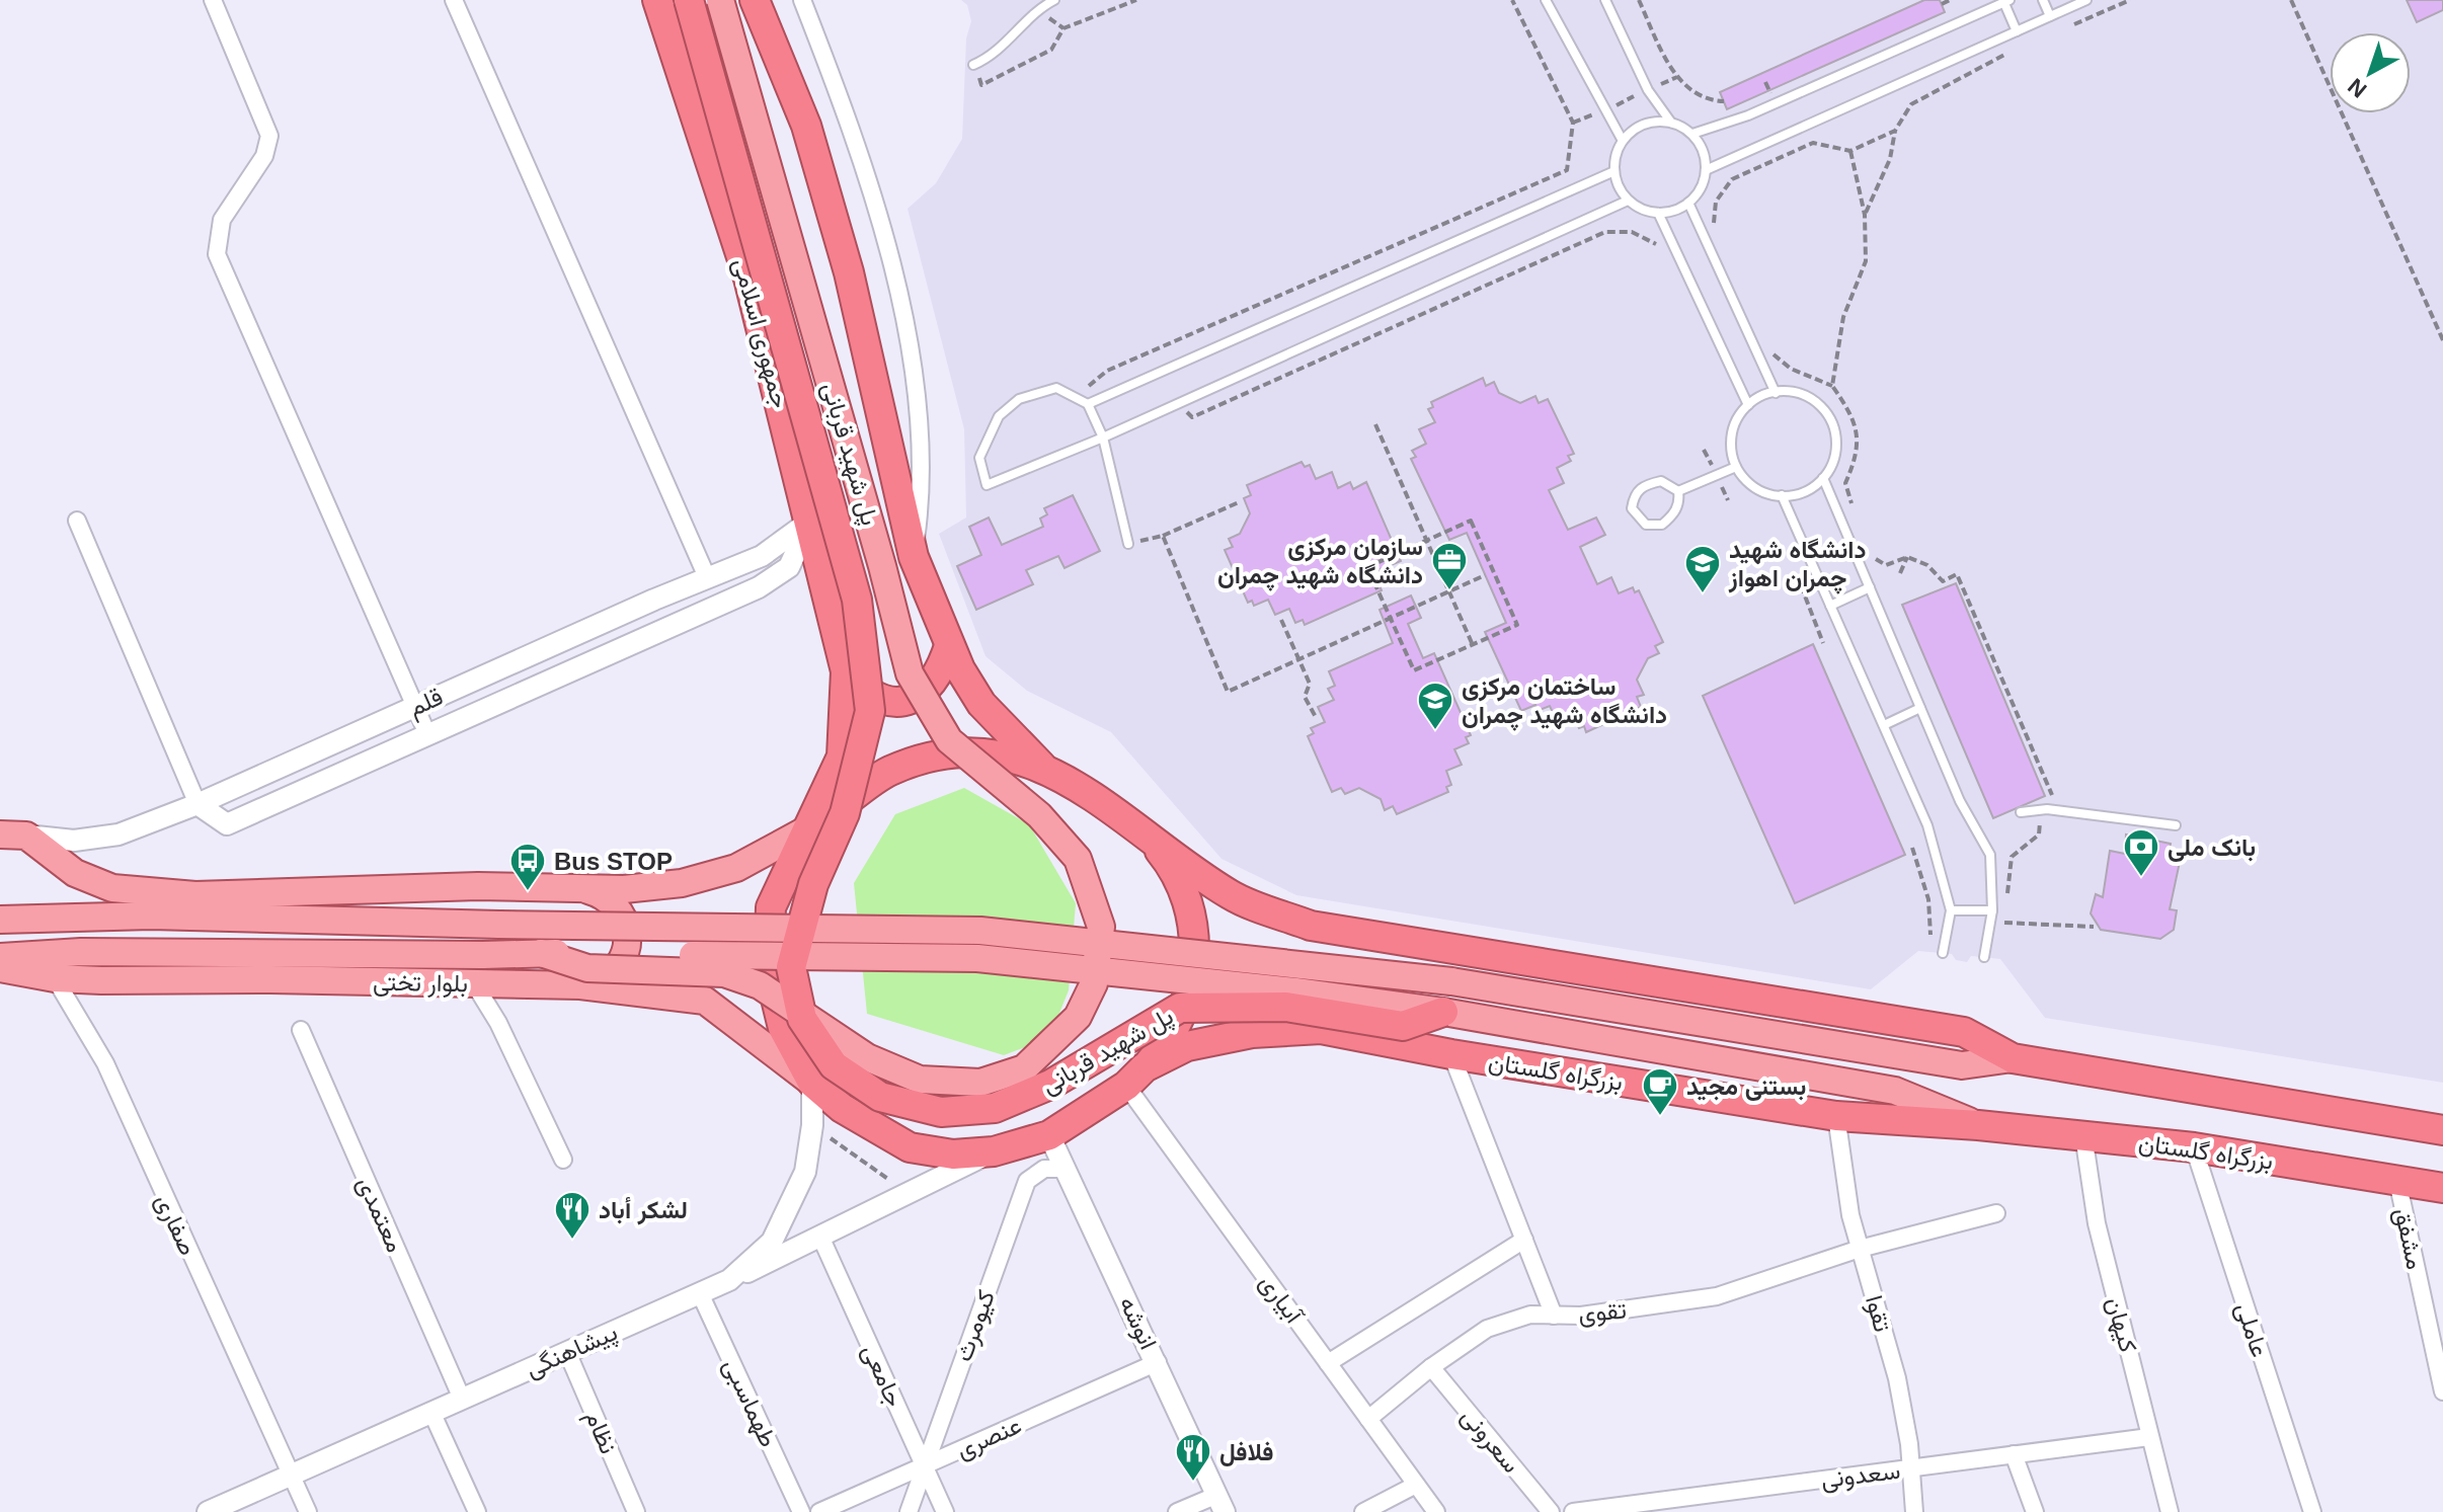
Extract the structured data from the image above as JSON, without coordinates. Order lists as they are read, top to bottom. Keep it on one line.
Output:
{"streets":{"highway":["جمهوری اسلامی","پل شهید قربانی","بزرگراه گلستان"],"main road":["بلوار تختی"],"street":["قلم","معتمدی","صفاری","مشفق","آبیاری","تقوی","تقوا","انوشه","کیهان","کیومرث","عاملی","پیشاهنگی","جامعی","طهماسبی","نظام","عنصری","سعرونی","سعدونی"]},"crossings":[["جمهوری اسلامی","قلم"],["جمهوری اسلامی","بلوار تختی"],["جمهوری اسلامی","بزرگراه گلستان"],["جمهوری اسلامی","پیشاهنگی"],["بلوار تختی","بزرگراه گلستان"],["بلوار تختی","صفاری"],["بلوار تختی","پیشاهنگی"],["بزرگراه گلستان","مشفق"],["بزرگراه گلستان","آبیاری"],["بزرگراه گلستان","تقوا"],["بزرگراه گلستان","انوشه"],["بزرگراه گلستان","کیهان"],["بزرگراه گلستان","عاملی"],["بزرگراه گلستان","پیشاهنگی"],["معتمدی","پیشاهنگی"],["صفاری","پیشاهنگی"],["آبیاری","تقوی"],["تقوی","تقوا"],["تقوی","سعرونی"],["تقوا","سعدونی"],["انوشه","کیومرث"],["انوشه","عنصری"],["کیهان","سعدونی"],["کیومرث","جامعی"],["کیومرث","عنصری"],["پیشاهنگی","طهماسبی"],["پیشاهنگی","نظام"],["جامعی","عنصری"]],"places":{"office":["سازمان مرکزی دانشگاه شهید چمران"],"school or university":["دانشگاه شهید چمران اهواز","ساختمان مرکزی دانشگاه شهید چمران"],"bank":["بانک ملی"],"bus stop":["Bus STOP"],"cafe":["بستنی مجید"],"restaurant":["لشكر أباد","فلافل"]},"north":"bottom left"}
